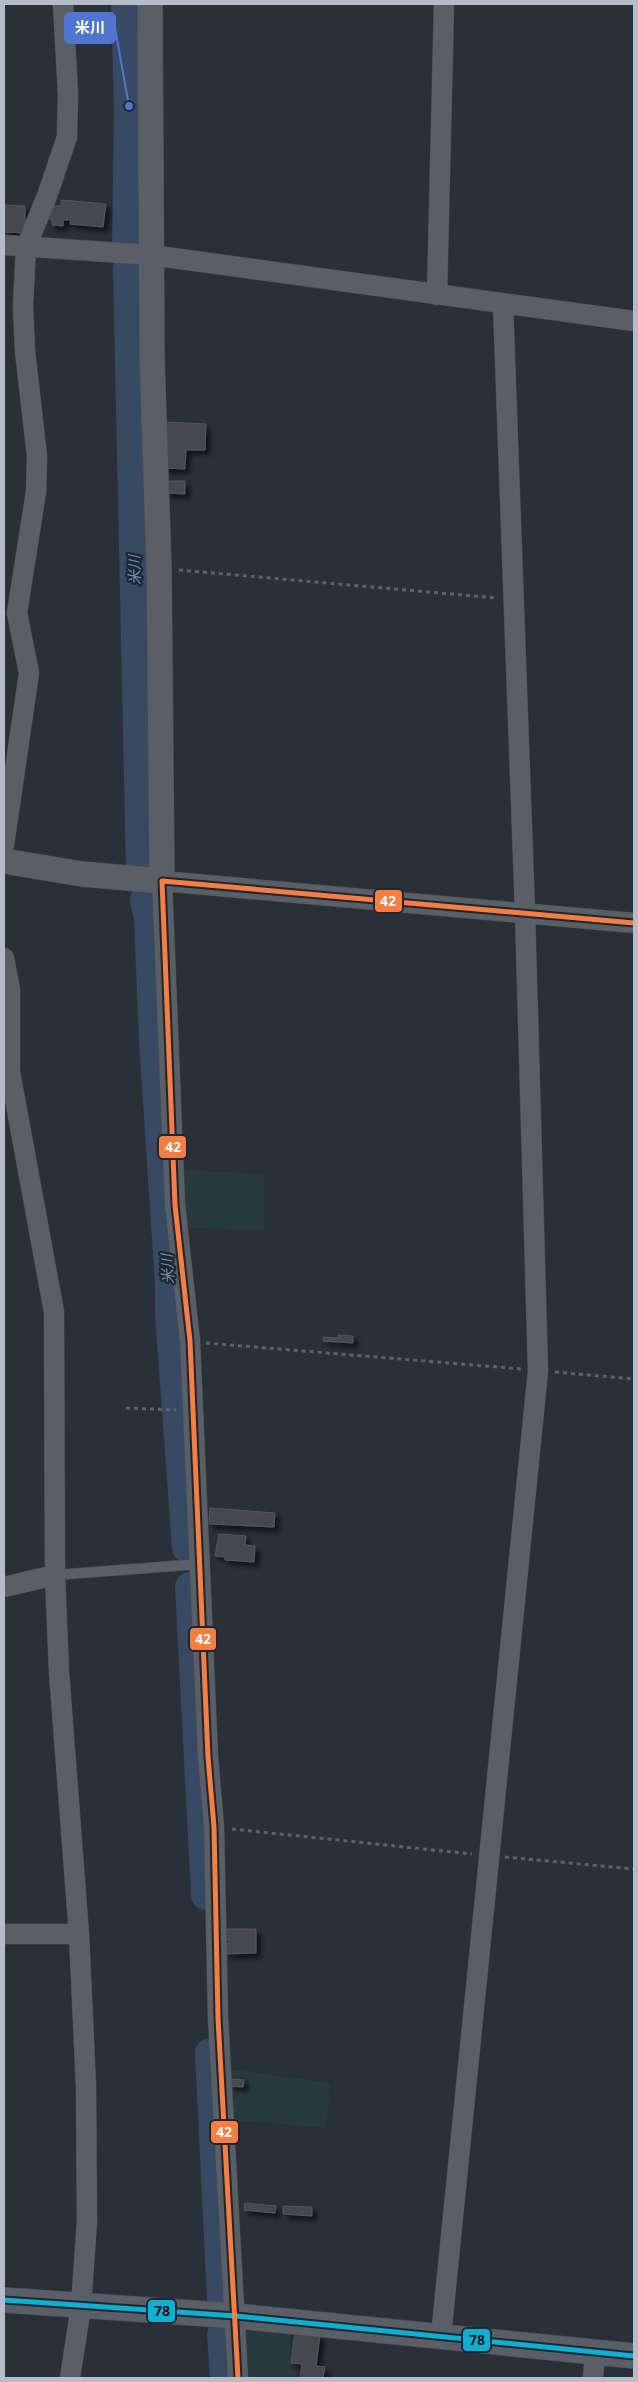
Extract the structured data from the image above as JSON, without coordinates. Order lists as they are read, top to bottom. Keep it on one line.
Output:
{"water":["米川"],"places":["米川"],"lines":["transit line 42","transit line 78"]}
